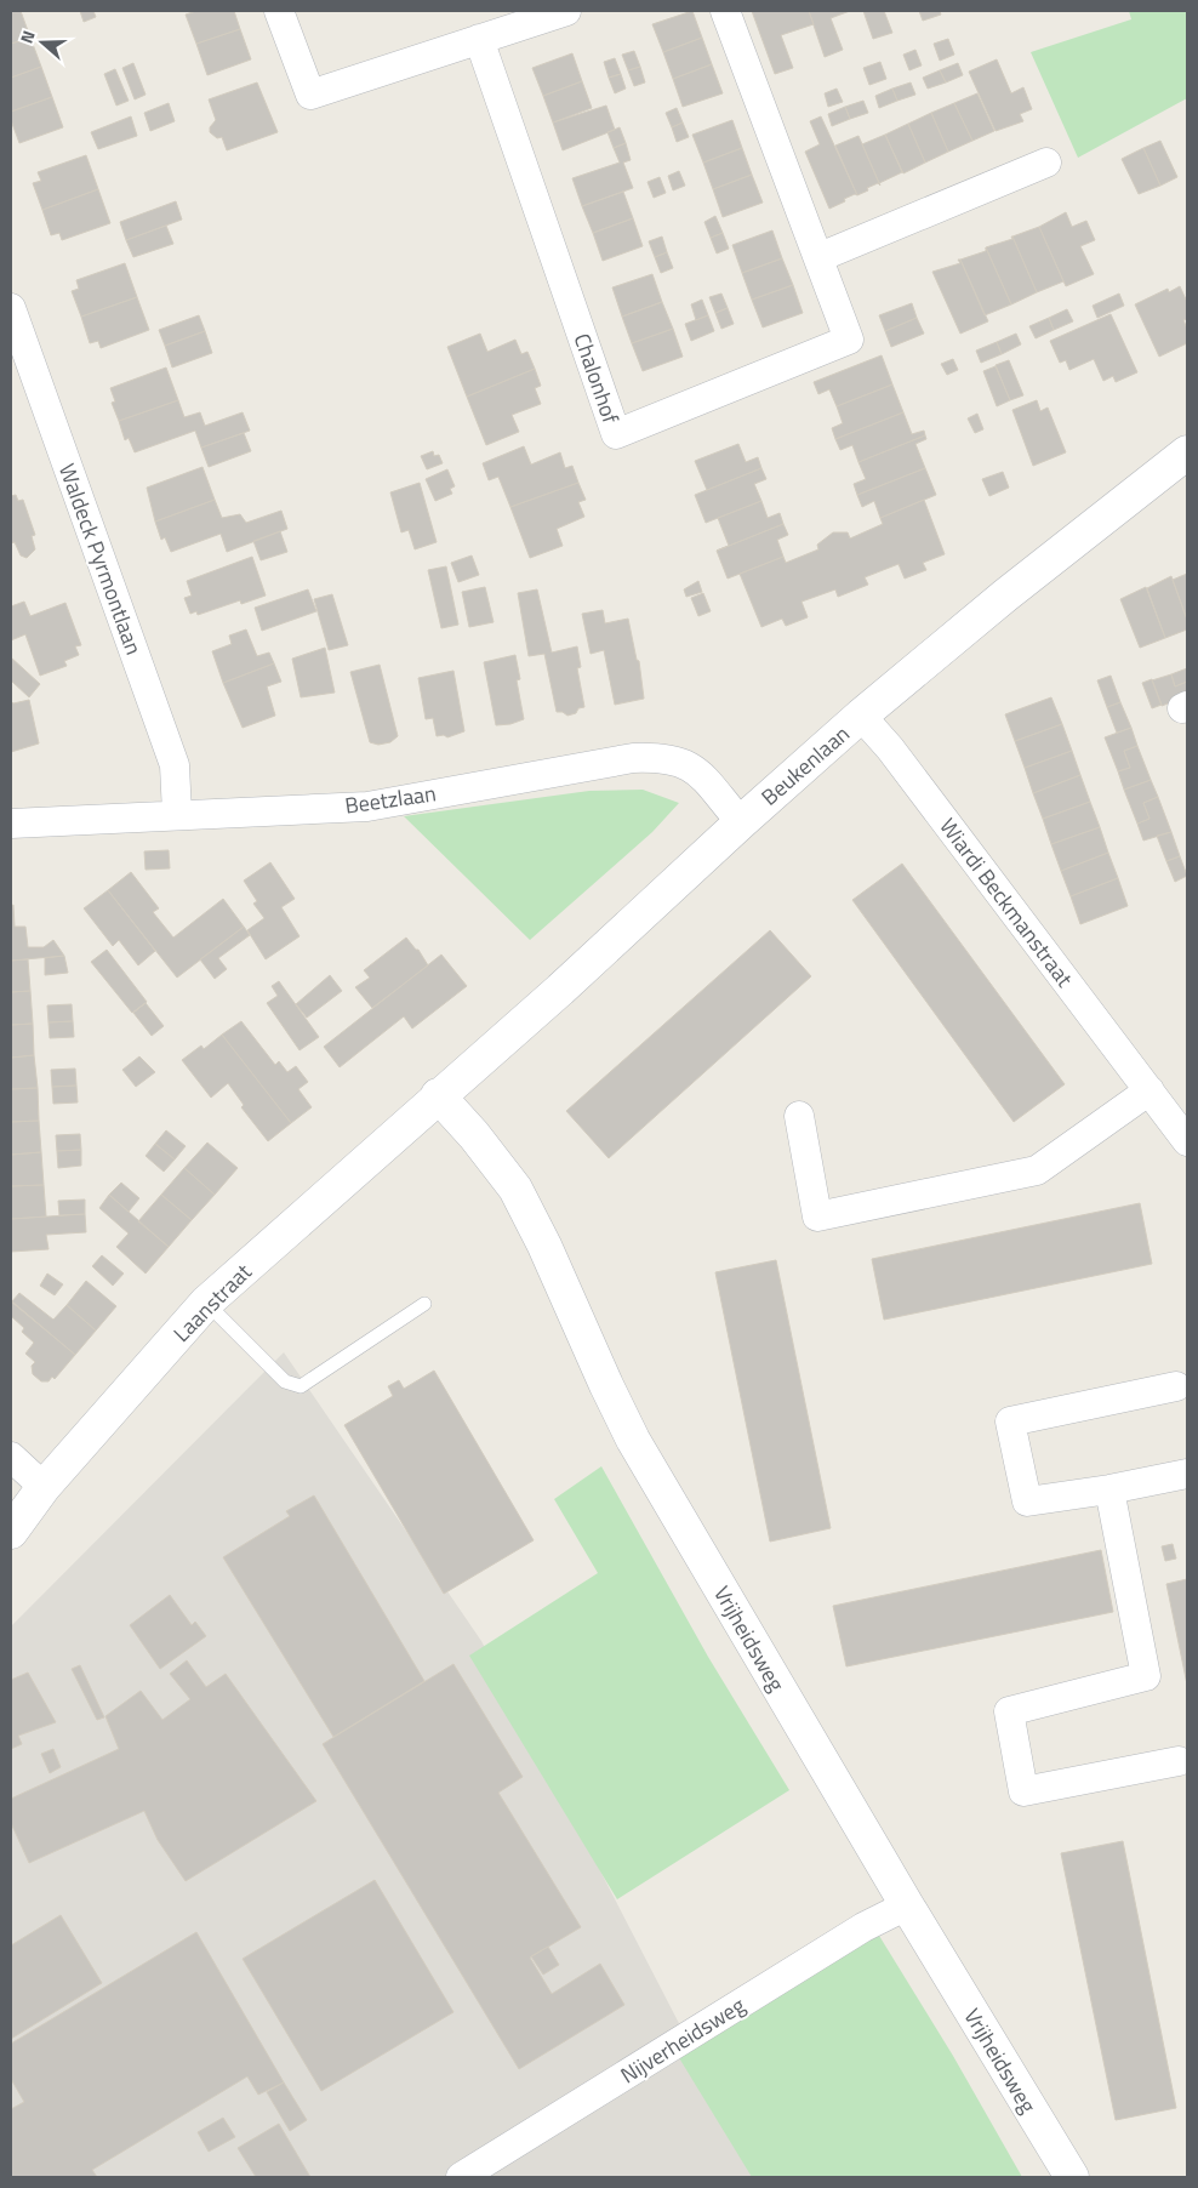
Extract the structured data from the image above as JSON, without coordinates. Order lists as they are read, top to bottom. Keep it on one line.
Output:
{"streets":{"street":["Chalonhof","Waldeck Pyrmontlaan","Beukenlaan","Beetzlaan","Wiardi Beckmanstraat","Laanstraat","Vrijheidsweg","Nijverheidsweg"]},"crossings":[["Waldeck Pyrmontlaan","Beetzlaan"],["Beukenlaan","Beetzlaan"],["Beukenlaan","Wiardi Beckmanstraat"],["Beukenlaan","Laanstraat"],["Beukenlaan","Vrijheidsweg"],["Laanstraat","Vrijheidsweg"],["Vrijheidsweg","Nijverheidsweg"]],"north":"left"}
